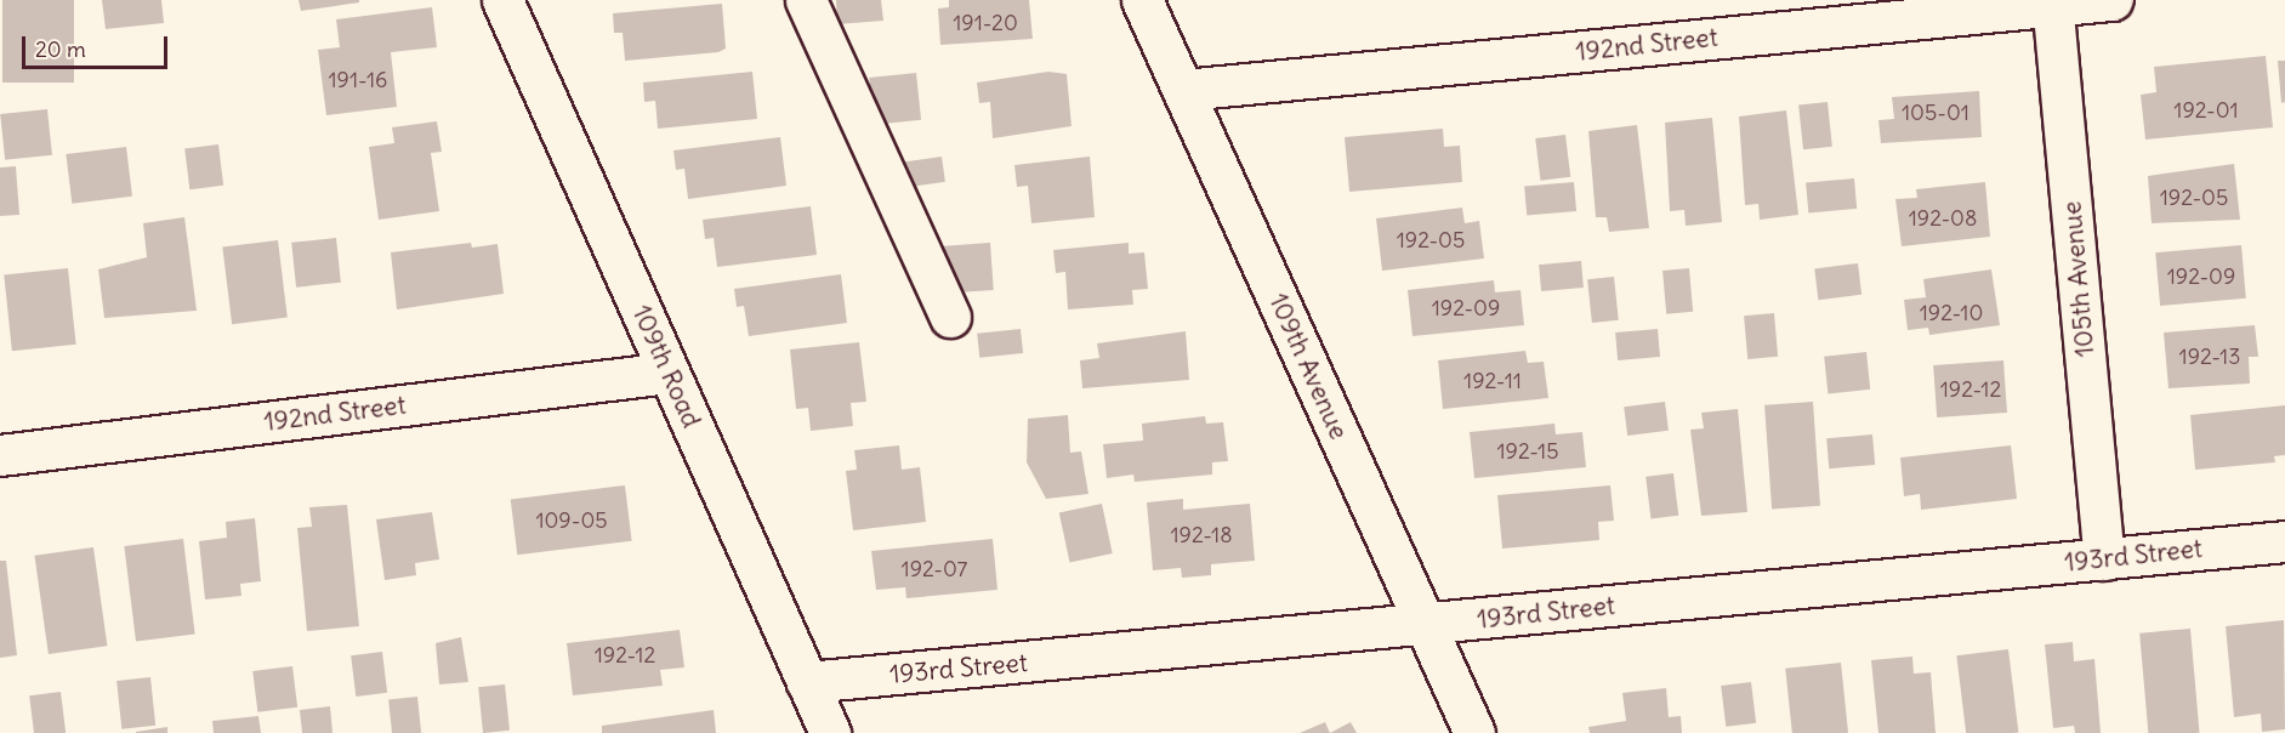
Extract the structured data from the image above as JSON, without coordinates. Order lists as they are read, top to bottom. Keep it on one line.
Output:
{"streets":{"street":["192nd Street","105th Avenue","109th Road","109th Avenue","193rd Street"]},"crossings":[["192nd Street","105th Avenue"],["192nd Street","109th Road"],["192nd Street","109th Avenue"],["105th Avenue","193rd Street"],["109th Road","193rd Street"],["109th Avenue","193rd Street"]],"house_numbers":["191-20","191-16","192-01","105-01","192-05","192-08","192-05","192-09","192-09","192-10","192-13","192-11","192-12","192-15","109-05","192-18","192-07","192-12"],"scale_bar":"20 m"}
